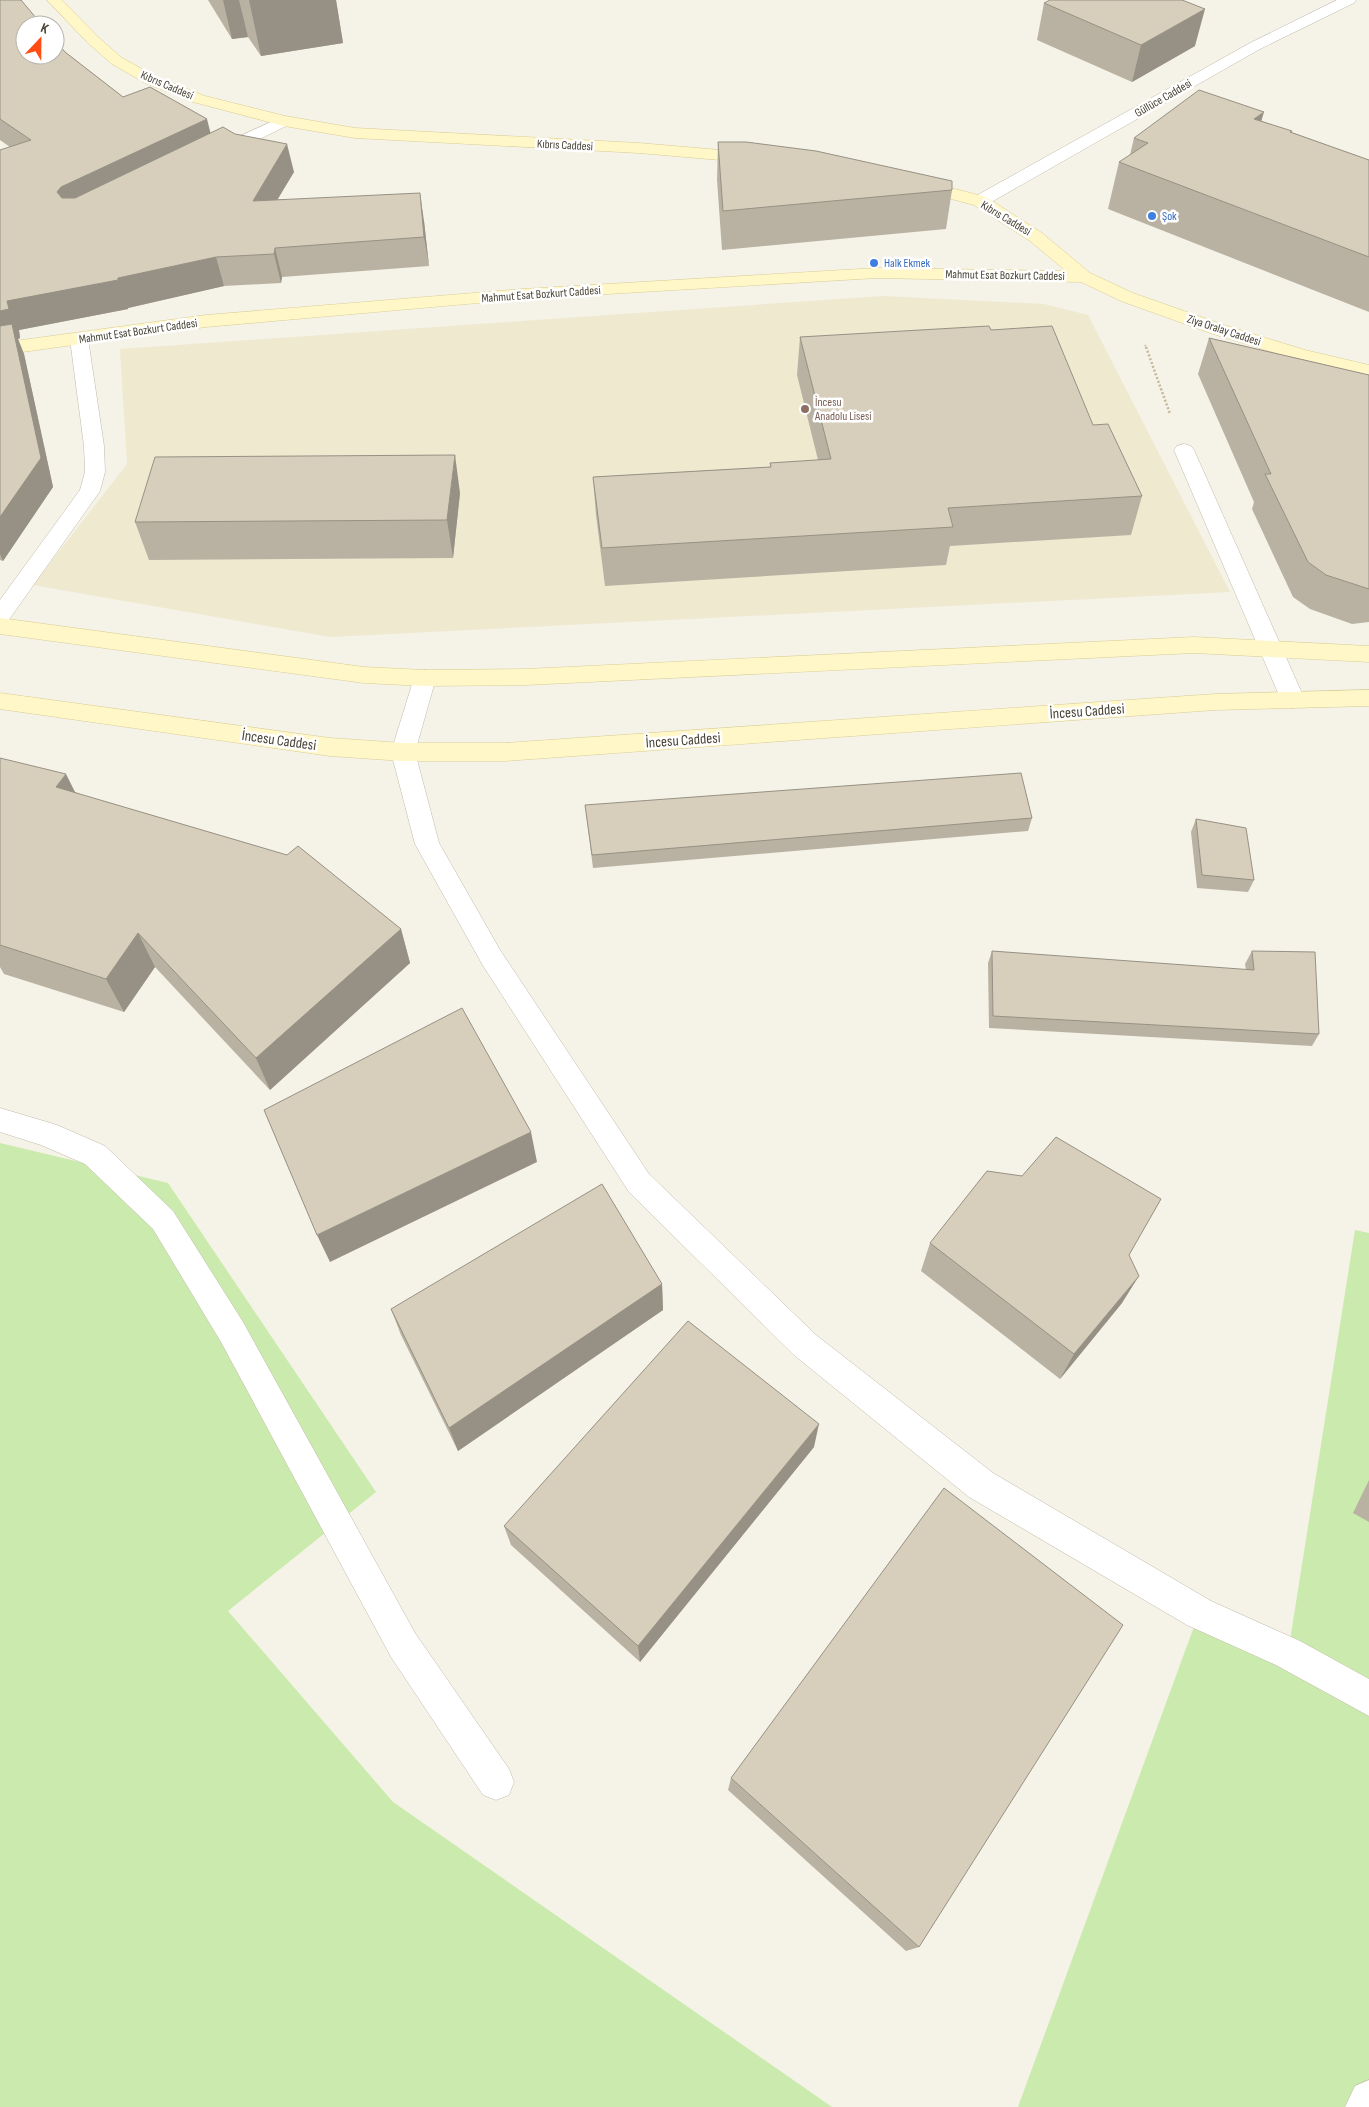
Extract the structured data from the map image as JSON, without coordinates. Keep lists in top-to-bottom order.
{
  "streets": {
    "main road": [
      "Kıbrıs Caddesi",
      "Mahmut Esat Bozkurt Caddesi",
      "Ziya Oralay Caddesi",
      "İncesu Caddesi"
    ],
    "street": ["Güllüce Caddesi"]
  },
  "crossings": [
    ["Kıbrıs Caddesi", "Güllüce Caddesi"],
    ["Kıbrıs Caddesi", "Mahmut Esat Bozkurt Caddesi"],
    ["Kıbrıs Caddesi", "Ziya Oralay Caddesi"],
    ["Mahmut Esat Bozkurt Caddesi", "Ziya Oralay Caddesi"]
  ],
  "places": ["Şok", "Halk Ekmek", "İncesu Anadolu Lisesi"],
  "north": "top"
}
